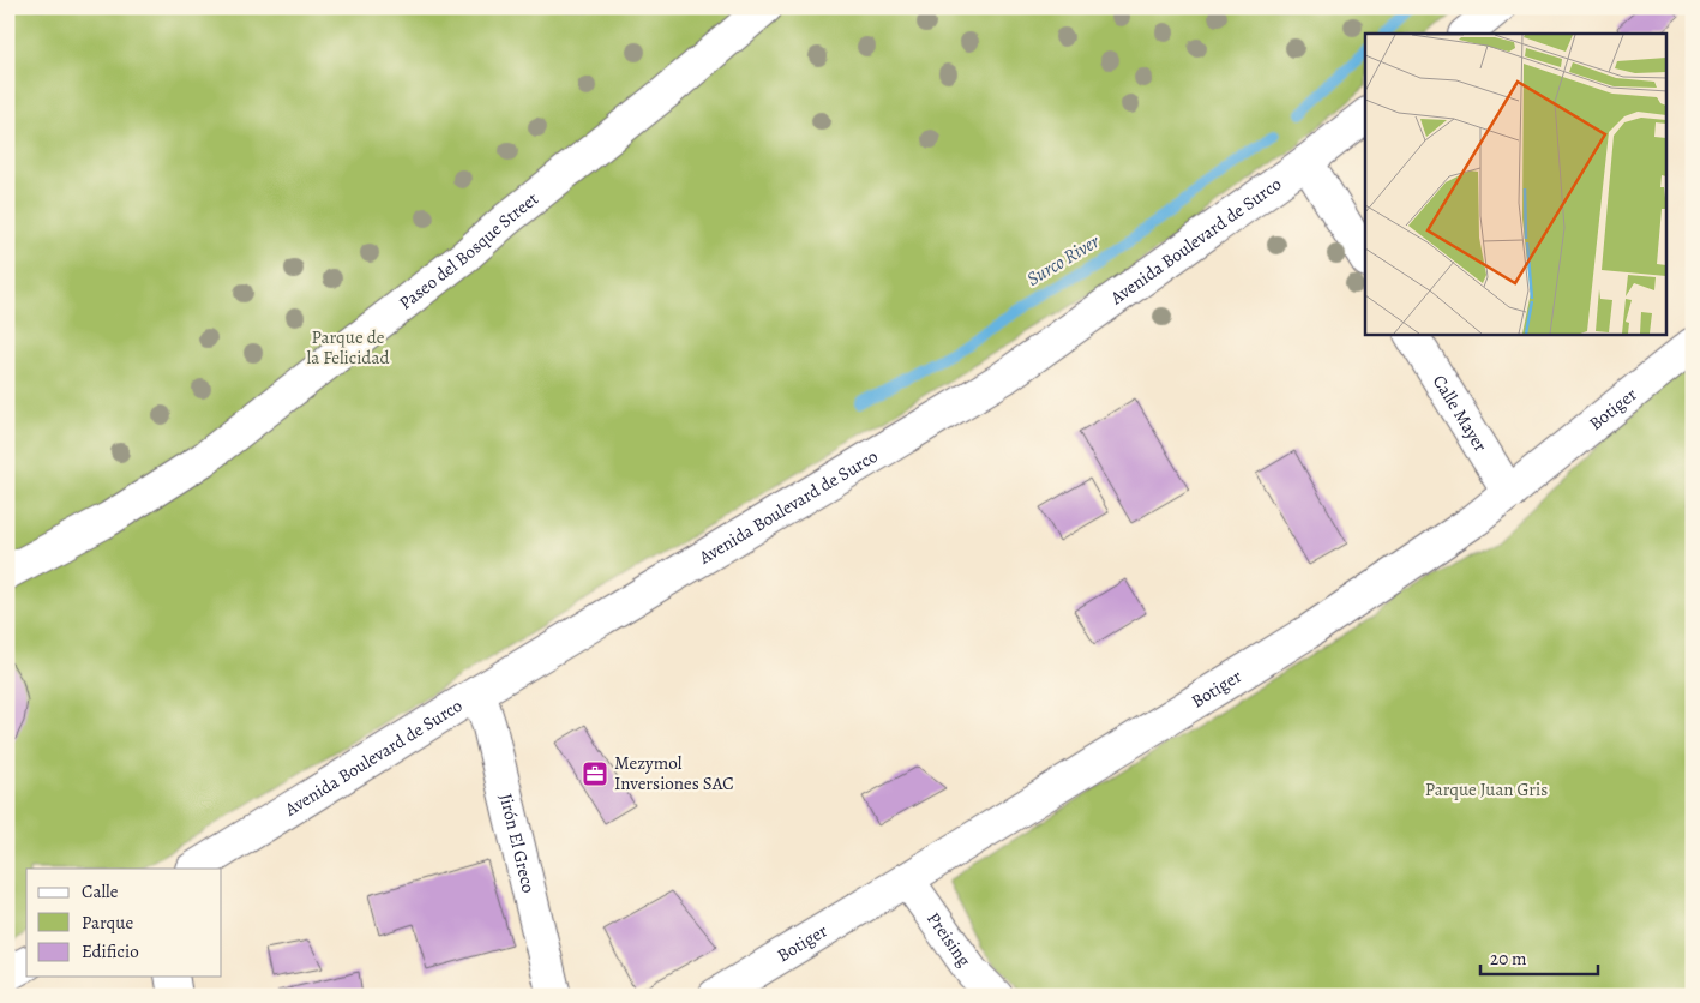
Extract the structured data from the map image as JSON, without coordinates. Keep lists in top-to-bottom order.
{
  "streets": {
    "street": [
      "Avenida Boulevard de Surco",
      "Paseo del Bosque Street",
      "Botiger",
      "Calle Mayer",
      "Jirón El Greco",
      "Preising"
    ]
  },
  "crossings": [
    ["Avenida Boulevard de Surco", "Jirón El Greco"],
    ["Botiger", "Calle Mayer"],
    ["Botiger", "Preising"]
  ],
  "water": ["Surco River"],
  "parks": ["Parque de la Felicidad", "Parque Juan Gris"],
  "places": {
    "office": ["Mezymol Inversiones SAC"]
  },
  "legend": ["Calle", "Parque", "Edificio"],
  "scale_bar": "20 m"
}
